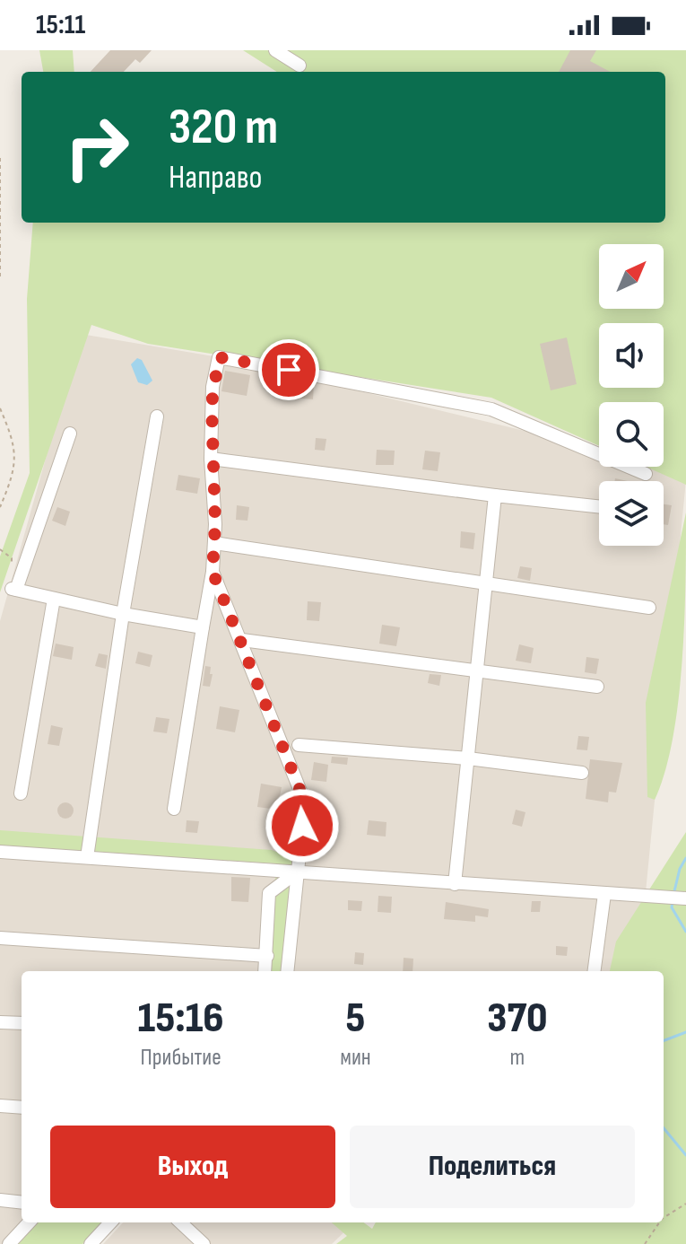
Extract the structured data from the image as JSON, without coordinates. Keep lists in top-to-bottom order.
{
  "north": "top right",
  "page": {
    "status": "15:11",
    "turn": ["320 m", "Направо"],
    "eta": [
      "15:16",
      "Прибытие",
      "5",
      "мин",
      "370",
      "m"
    ],
    "buttons": ["Выход", "Поделиться"]
  }
}
